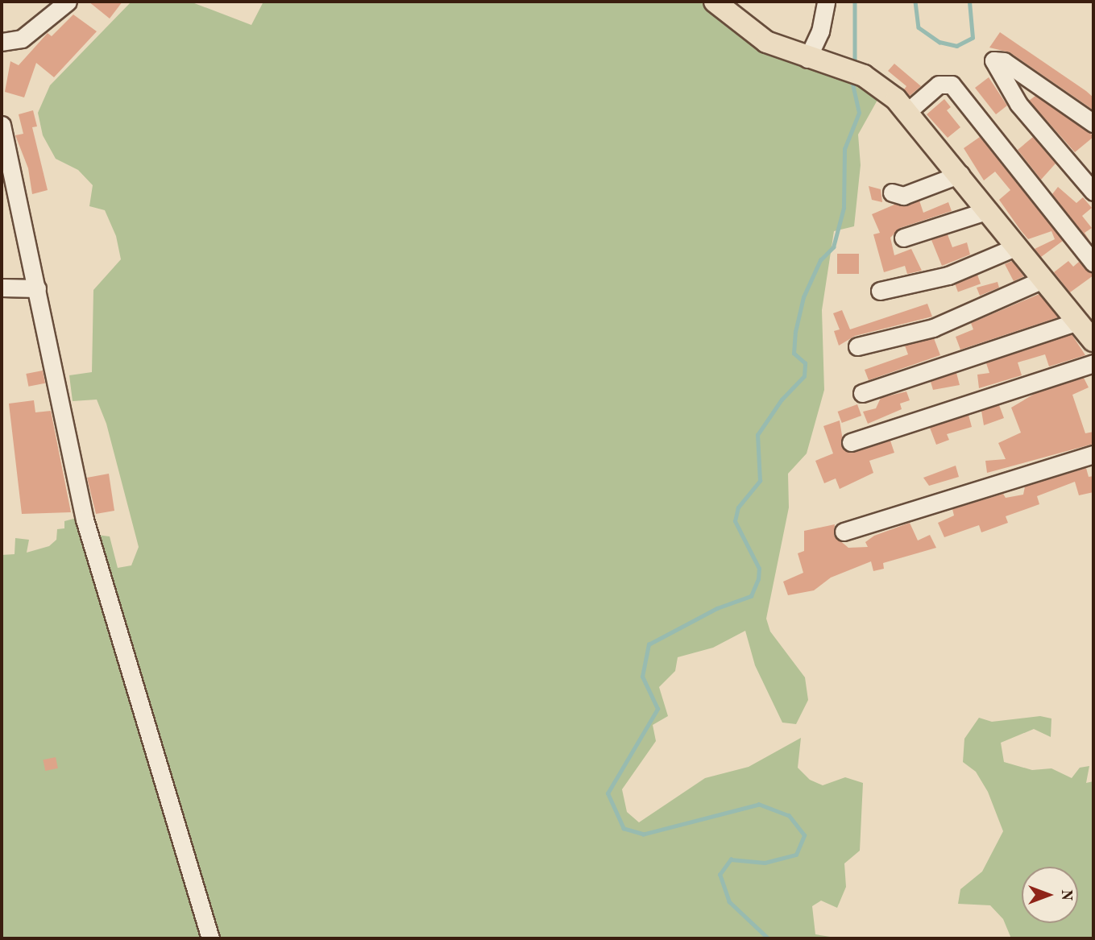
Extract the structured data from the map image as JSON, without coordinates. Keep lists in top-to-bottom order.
{
  "north": "right"
}
